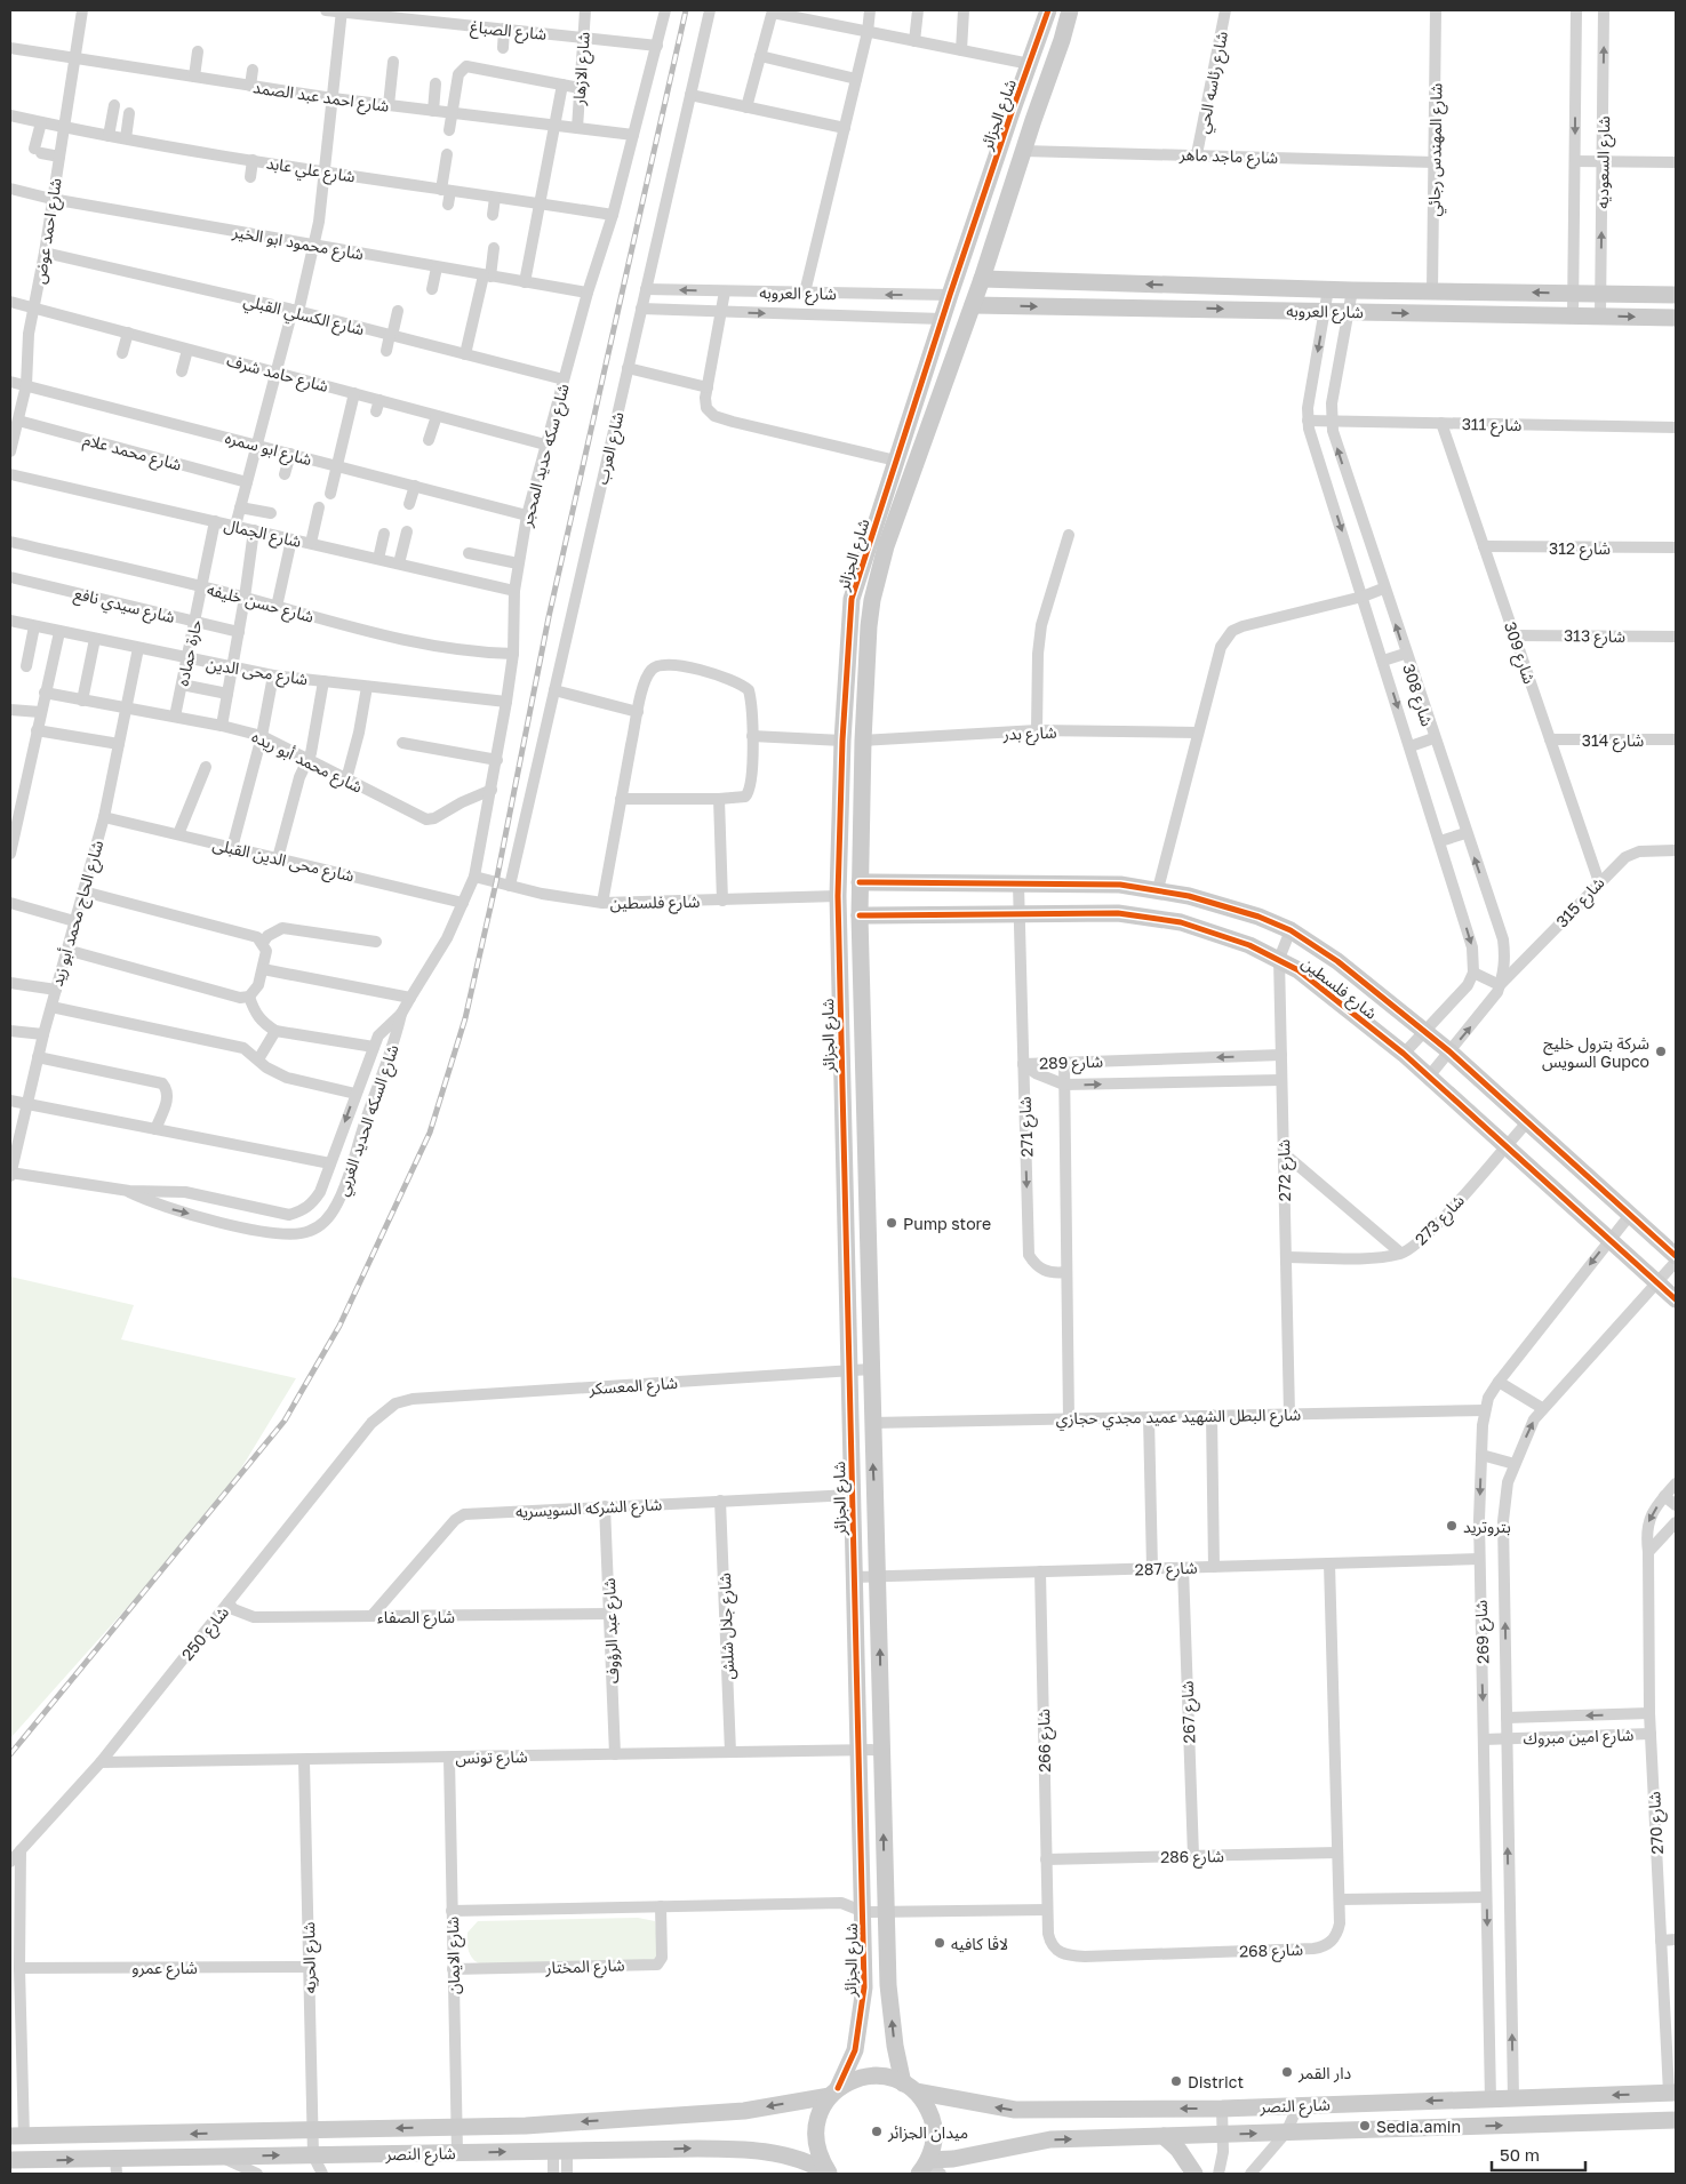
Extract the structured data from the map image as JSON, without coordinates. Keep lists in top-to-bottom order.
{
  "streets": {
    "street": [
      "شارع الصباغ",
      "شارع الازهار",
      "شارع رئاسه الحي",
      "شارع احمد عبد الصمد",
      "شارع الجزائر",
      "شارع المهندس رجائي",
      "شارع ماجد ماهر",
      "شارع السعوديه",
      "شارع علي عابد",
      "شارع احمد عوض",
      "شارع محمود ابو الخير",
      "شارع العروبه",
      "شارع الكسلي القبلي",
      "شارع حامد شرف",
      "شارع 311",
      "شارع ابو سمره",
      "شارع العرب",
      "شارع محمد علام",
      "شارع سكه حديد المحجر",
      "شارع الجمال",
      "شارع 312",
      "شارع حسن خليفه",
      "شارع سيدي نافع",
      "شارع 313",
      "حارة حماده",
      "شارع 309",
      "شارع محى الدين",
      "شارع 308",
      "شارع بدر",
      "شارع 314",
      "شارع محمد أبو ريده",
      "شارع محى الدين القبلى",
      "شارع فلسطين",
      "شارع 315",
      "شارع الحاج محمد أبو زيد",
      "شارع 289",
      "شارع السكه الحديد الغربي",
      "شارع 271",
      "شارع 272",
      "شارع 273",
      "شارع المعسكر",
      "شارع البطل الشهيد عميد مجدي حجازي",
      "شارع الشركه السويسريه",
      "شارع 287",
      "شارع الصفاء",
      "شارع جلال شلش",
      "شارع عبد الرؤوف",
      "شارع 269",
      "شارع 250",
      "شارع 267",
      "شارع امين مبروك",
      "شارع 266",
      "شارع تونس",
      "شارع 270",
      "شارع 286",
      "شارع 268",
      "شارع الايمان",
      "شارع الحريه",
      "شارع المختار",
      "شارع عمرو",
      "شارع النصر"
    ]
  },
  "crossings": [
    ["شارع الصباغ", "شارع الازهار"],
    ["شارع الصباغ", "شارع سكه حديد المحجر"],
    ["شارع الازهار", "شارع احمد عبد الصمد"],
    ["شارع رئاسه الحي", "شارع ماجد ماهر"],
    ["شارع احمد عبد الصمد", "شارع احمد عوض"],
    ["شارع احمد عبد الصمد", "شارع سكه حديد المحجر"],
    ["شارع الجزائر", "شارع ماجد ماهر"],
    ["شارع الجزائر", "شارع العروبه"],
    ["شارع الجزائر", "شارع بدر"],
    ["شارع الجزائر", "شارع فلسطين"],
    ["شارع الجزائر", "شارع المعسكر"],
    ["شارع الجزائر", "شارع البطل الشهيد عميد مجدي حجازي"],
    ["شارع الجزائر", "شارع الشركه السويسريه"],
    ["شارع الجزائر", "شارع 287"],
    ["شارع الجزائر", "شارع تونس"],
    ["شارع الجزائر", "شارع النصر"],
    ["شارع المهندس رجائي", "شارع ماجد ماهر"],
    ["شارع المهندس رجائي", "شارع العروبه"],
    ["شارع السعوديه", "شارع العروبه"],
    ["شارع علي عابد", "شارع احمد عوض"],
    ["شارع علي عابد", "شارع سكه حديد المحجر"],
    ["شارع احمد عوض", "شارع محمود ابو الخير"],
    ["شارع احمد عوض", "شارع الكسلي القبلي"],
    ["شارع احمد عوض", "شارع حامد شرف"],
    ["شارع احمد عوض", "شارع ابو سمره"],
    ["شارع احمد عوض", "شارع محمد علام"],
    ["شارع محمود ابو الخير", "شارع سكه حديد المحجر"],
    ["شارع العروبه", "شارع العرب"],
    ["شارع العروبه", "شارع 308"],
    ["شارع الكسلي القبلي", "شارع سكه حديد المحجر"],
    ["شارع حامد شرف", "شارع سكه حديد المحجر"],
    ["شارع 311", "شارع 309"],
    ["شارع 311", "شارع 308"],
    ["شارع ابو سمره", "شارع سكه حديد المحجر"],
    ["شارع العرب", "شارع فلسطين"],
    ["شارع سكه حديد المحجر", "شارع الجمال"],
    ["شارع سكه حديد المحجر", "شارع حسن خليفه"],
    ["شارع سكه حديد المحجر", "شارع محى الدين"],
    ["شارع سكه حديد المحجر", "شارع محمد أبو ريده"],
    ["شارع سكه حديد المحجر", "شارع محى الدين القبلى"],
    ["شارع سكه حديد المحجر", "شارع فلسطين"],
    ["شارع سكه حديد المحجر", "شارع السكه الحديد الغربي"],
    ["شارع الجمال", "حارة حماده"],
    ["شارع 312", "شارع 309"],
    ["شارع حسن خليفه", "حارة حماده"],
    ["شارع سيدي نافع", "حارة حماده"],
    ["شارع 313", "شارع 309"],
    ["حارة حماده", "شارع محى الدين"],
    ["حارة حماده", "شارع محمد أبو ريده"],
    ["شارع 309", "شارع 314"],
    ["شارع 309", "شارع 315"],
    ["شارع محى الدين", "شارع الحاج محمد أبو زيد"],
    ["شارع 308", "شارع فلسطين"],
    ["شارع 308", "شارع 315"],
    ["شارع محمد أبو ريده", "شارع الحاج محمد أبو زيد"],
    ["شارع محى الدين القبلى", "شارع الحاج محمد أبو زيد"],
    ["شارع محى الدين القبلى", "شارع السكه الحديد الغربي"],
    ["شارع فلسطين", "شارع 271"],
    ["شارع فلسطين", "شارع 272"],
    ["شارع فلسطين", "شارع 273"],
    ["شارع فلسطين", "شارع 269"],
    ["شارع الحاج محمد أبو زيد", "شارع السكه الحديد الغربي"],
    ["شارع 289", "شارع 271"],
    ["شارع 289", "شارع 272"],
    ["شارع 272", "شارع 273"],
    ["شارع 272", "شارع البطل الشهيد عميد مجدي حجازي"],
    ["شارع المعسكر", "شارع 250"],
    ["شارع البطل الشهيد عميد مجدي حجازي", "شارع 269"],
    ["شارع الشركه السويسريه", "شارع الصفاء"],
    ["شارع الشركه السويسريه", "شارع جلال شلش"],
    ["شارع الشركه السويسريه", "شارع عبد الرؤوف"],
    ["شارع 287", "شارع 269"],
    ["شارع 287", "شارع 267"],
    ["شارع 287", "شارع 266"],
    ["شارع 287", "شارع 268"],
    ["شارع الصفاء", "شارع عبد الرؤوف"],
    ["شارع الصفاء", "شارع 250"],
    ["شارع جلال شلش", "شارع تونس"],
    ["شارع عبد الرؤوف", "شارع تونس"],
    ["شارع 269", "شارع امين مبروك"],
    ["شارع 269", "شارع النصر"],
    ["شارع 250", "شارع تونس"],
    ["شارع 267", "شارع 286"],
    ["شارع امين مبروك", "شارع 270"],
    ["شارع 266", "شارع 286"],
    ["شارع 266", "شارع 268"],
    ["شارع تونس", "شارع الايمان"],
    ["شارع تونس", "شارع الحريه"],
    ["شارع 270", "شارع النصر"],
    ["شارع 286", "شارع 268"],
    ["شارع الايمان", "شارع المختار"],
    ["شارع الايمان", "شارع النصر"],
    ["شارع الحريه", "شارع عمرو"],
    ["شارع الحريه", "شارع النصر"]
  ],
  "places": [
    "شركة بترول خليج السويس Gupco",
    "Pump store",
    "بتروتريد",
    "لاڤا كافيه",
    "دار القمر",
    "District",
    "Sedia.amin",
    "ميدان الجزائر"
  ],
  "scale_bar": "50 m"
}
